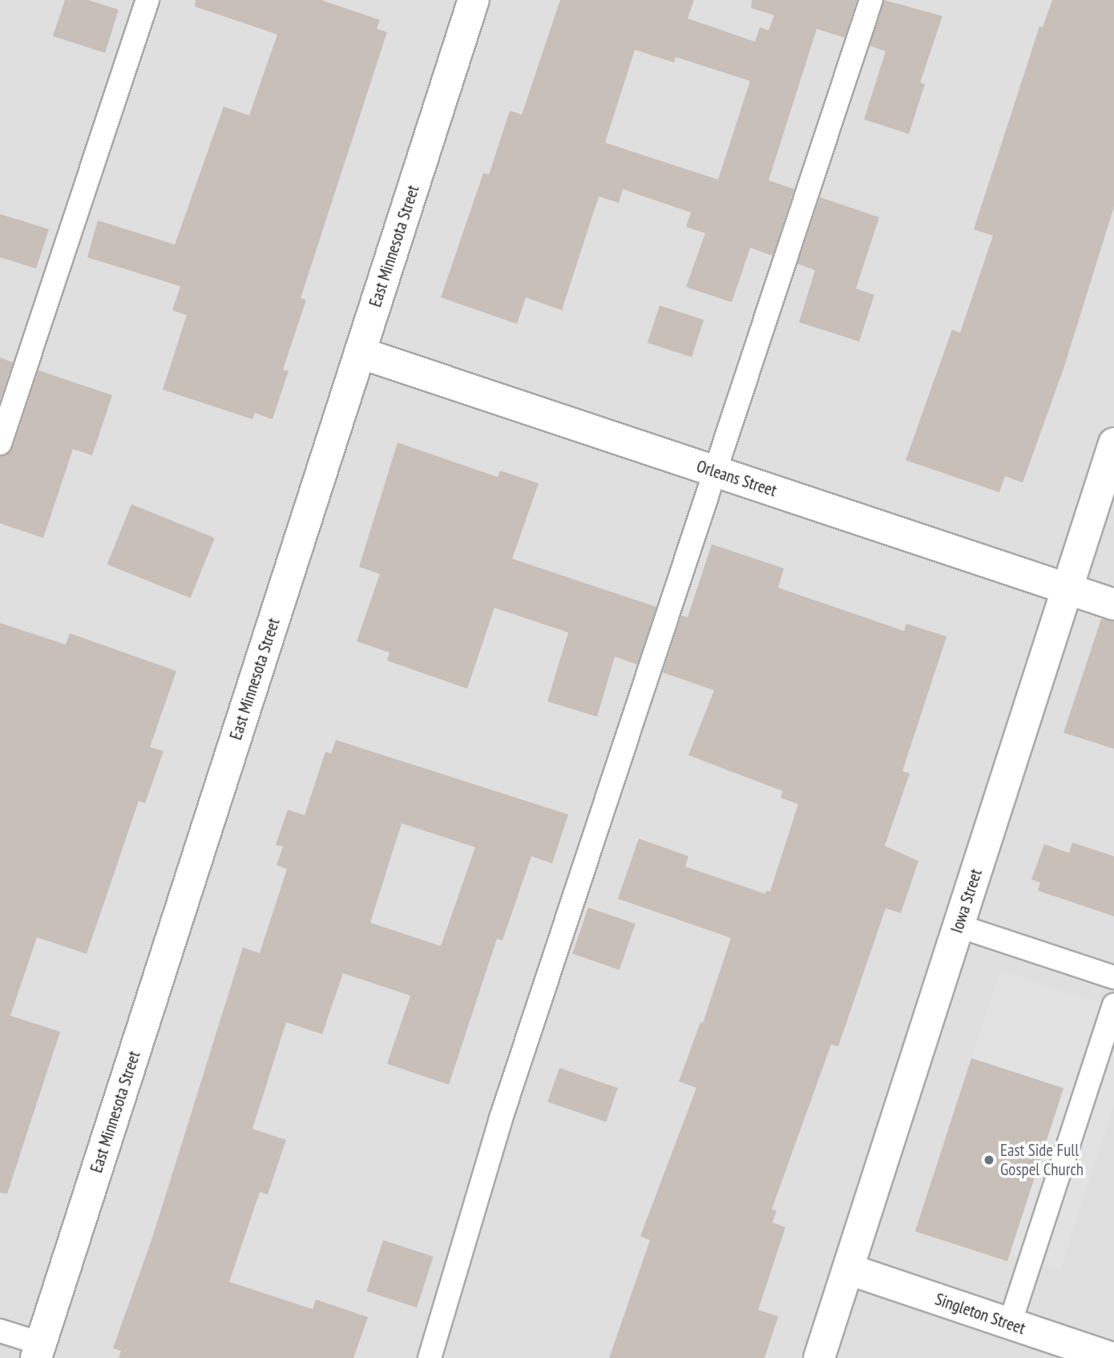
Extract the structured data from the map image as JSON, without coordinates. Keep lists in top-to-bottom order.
{
  "streets": {
    "street": [
      "East Minnesota Street",
      "Orleans Street",
      "Iowa Street",
      "Singleton Street"
    ]
  },
  "crossings": [
    ["East Minnesota Street", "Orleans Street"],
    ["Orleans Street", "Iowa Street"],
    ["Iowa Street", "Singleton Street"]
  ],
  "places": ["East Side Full Gospel Church"]
}
